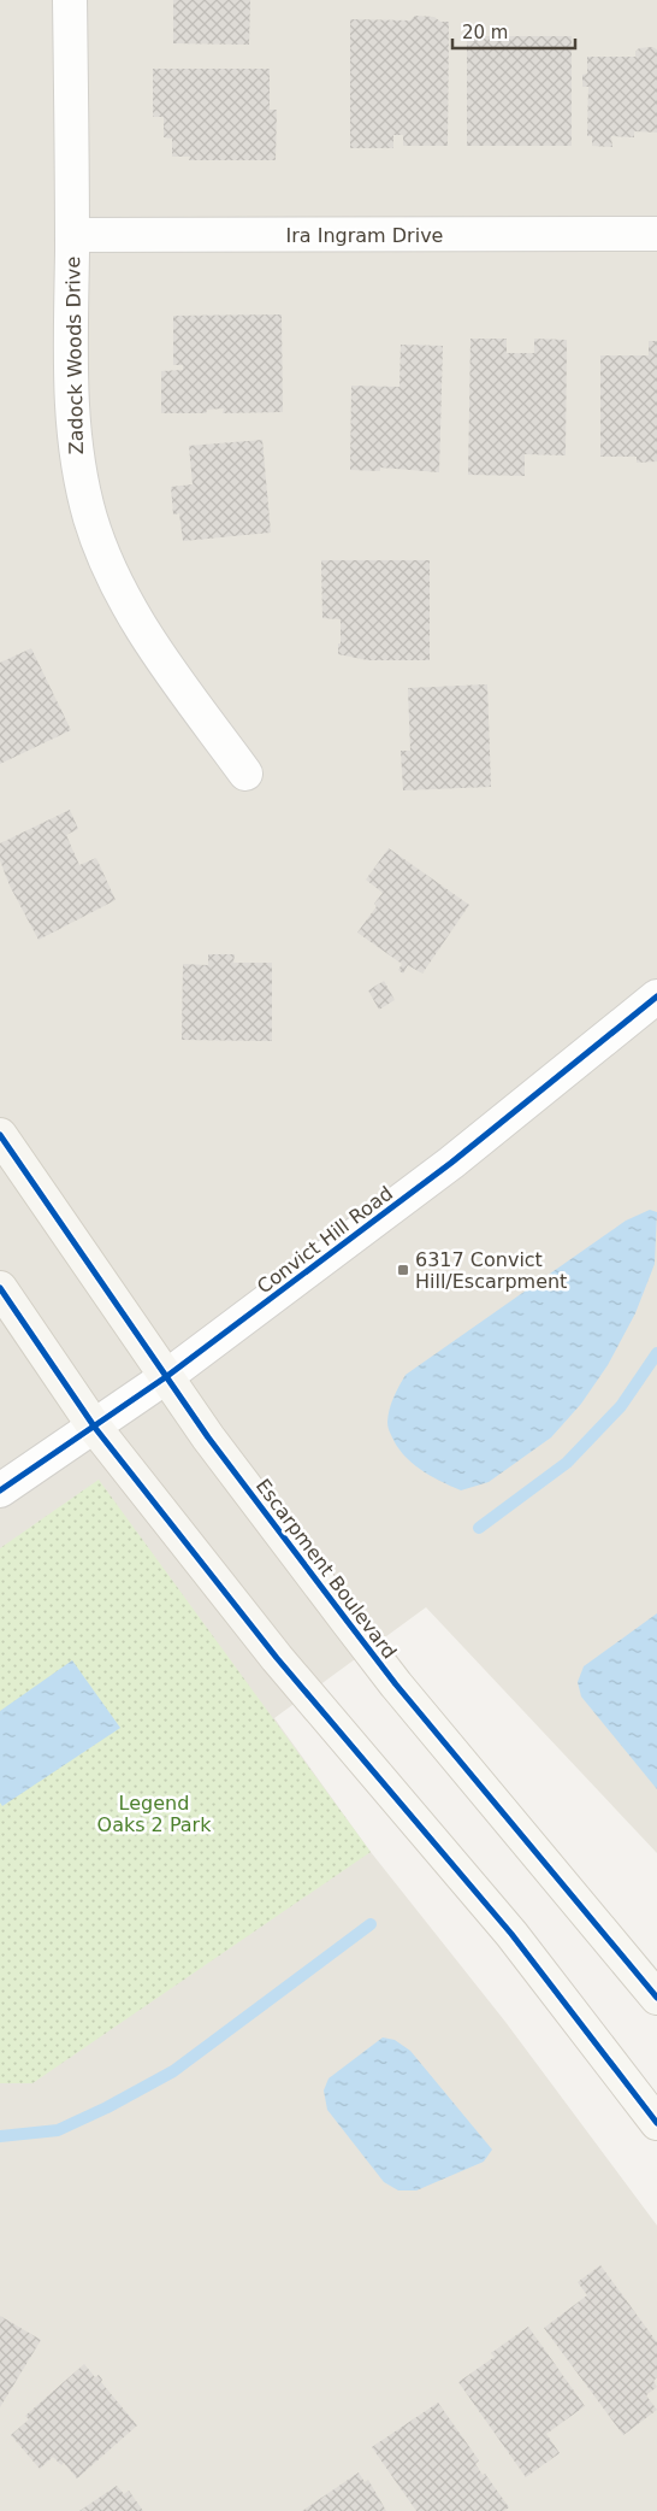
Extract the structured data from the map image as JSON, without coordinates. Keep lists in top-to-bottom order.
{
  "streets": {
    "main road": ["Escarpment Boulevard"],
    "street": ["Ira Ingram Drive", "Zadock Woods Drive", "Convict Hill Road"]
  },
  "crossings": [
    ["Ira Ingram Drive", "Zadock Woods Drive"],
    ["Convict Hill Road", "Escarpment Boulevard"]
  ],
  "parks": ["Legend Oaks 2 Park"],
  "places": {
    "transit": ["6317 Convict Hill/Escarpment"]
  },
  "scale_bar": "20 m"
}
